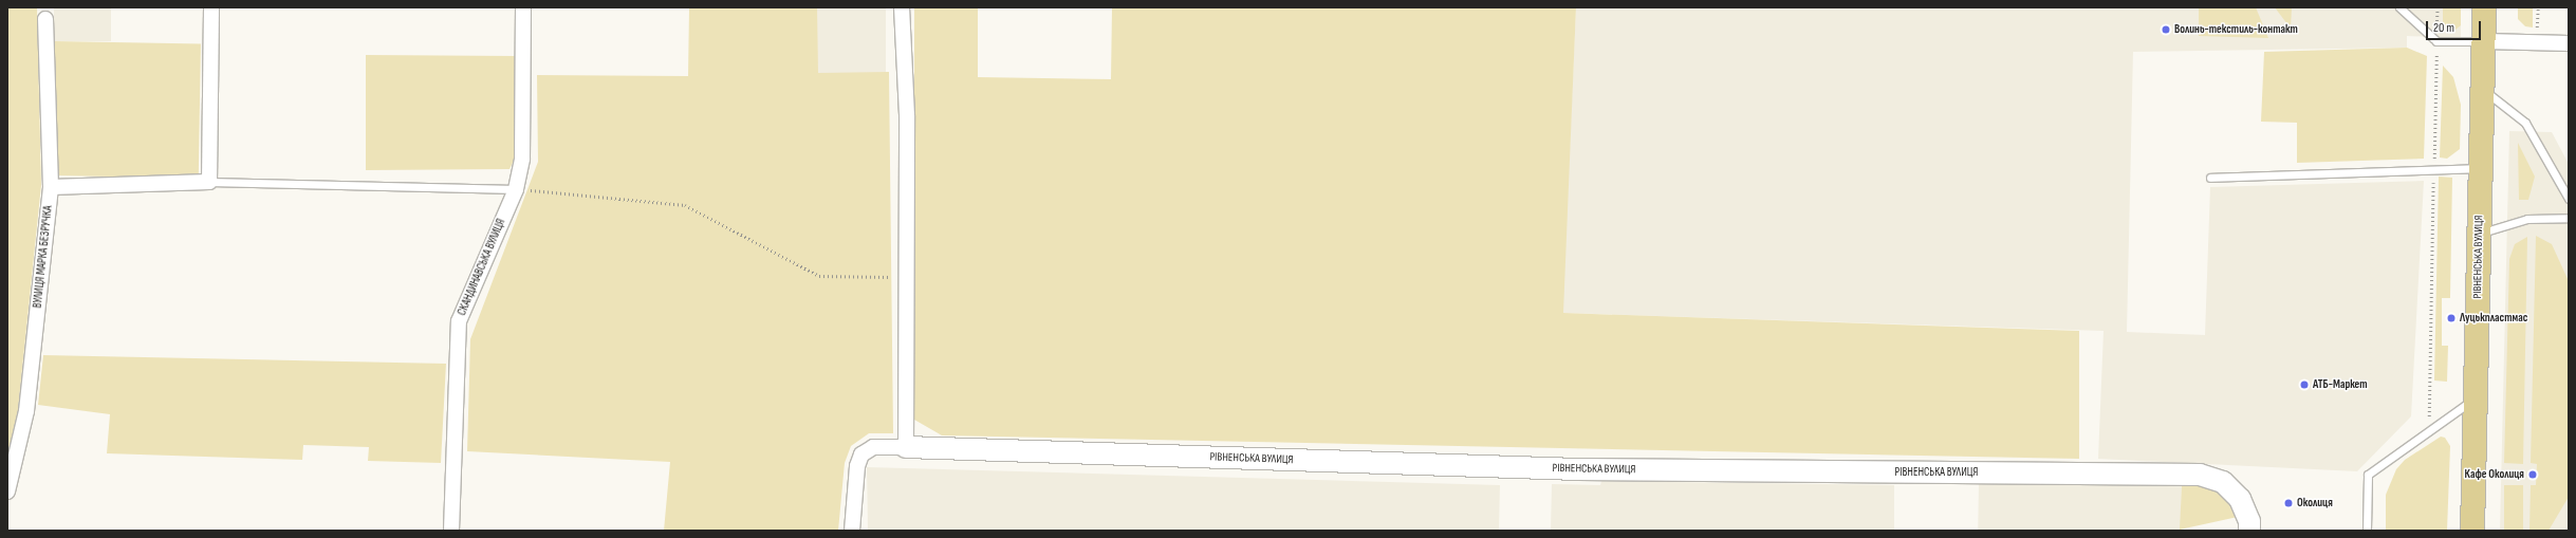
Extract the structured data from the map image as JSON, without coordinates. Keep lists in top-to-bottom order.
{
  "streets": {
    "main road": ["РІВНЕНСЬКА ВУЛИЦЯ"],
    "street": ["ВУЛИЦЯ МАРКА БЕЗРУЧКА", "СКАНДИНАВСЬКА ВУЛИЦЯ"]
  },
  "places": [
    "Волинь-текстиль-контакт",
    "Луцькпластмас",
    "АТБ-Маркет",
    "Кафе Околиця",
    "Околиця"
  ],
  "scale_bar": "20 m"
}
